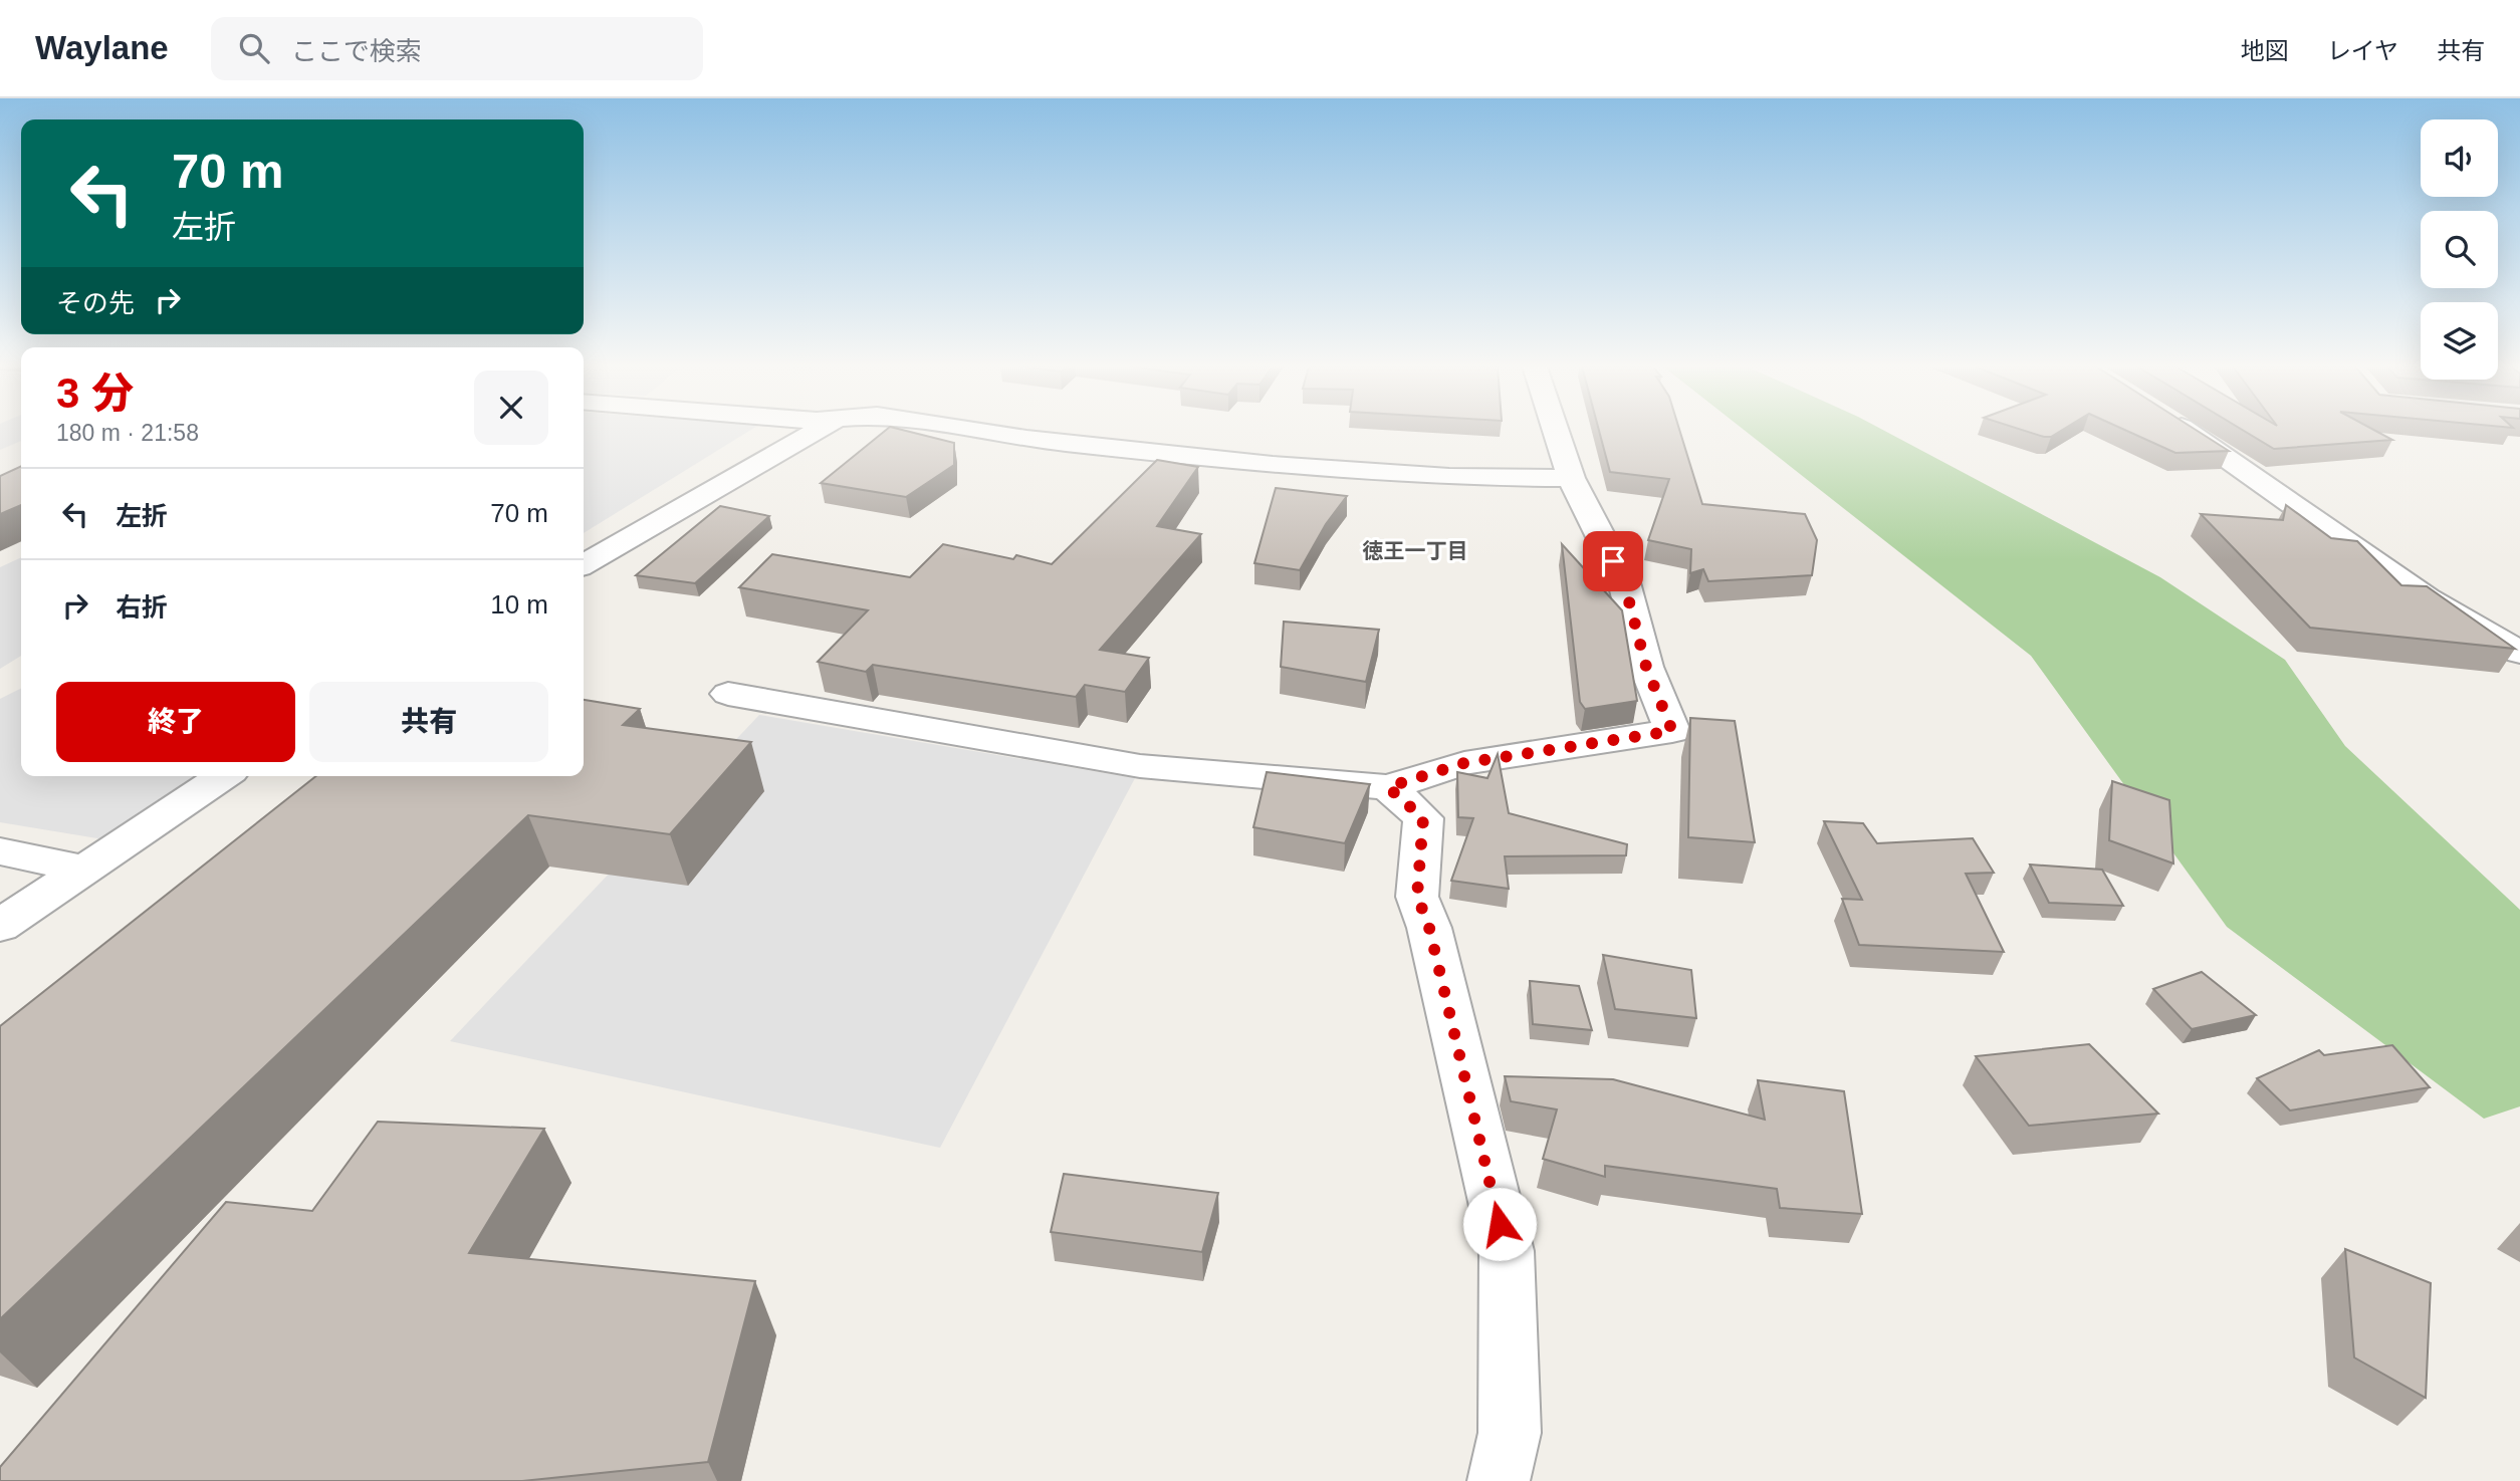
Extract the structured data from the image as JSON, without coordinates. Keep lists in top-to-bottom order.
{
  "districts": ["徳王一丁目"],
  "page": {
    "header": "Waylane",
    "search": "ここで検索",
    "nav": ["地図", "レイヤ", "共有"],
    "turn": ["70 m", "左折"],
    "then": "その先",
    "heading": ["3 分", "180 m · 21:58"],
    "list": [
      {
        "name": "左折",
        "value": "70 m"
      },
      {
        "name": "右折",
        "value": "10 m"
      }
    ],
    "buttons": ["終了", "共有"]
  }
}
